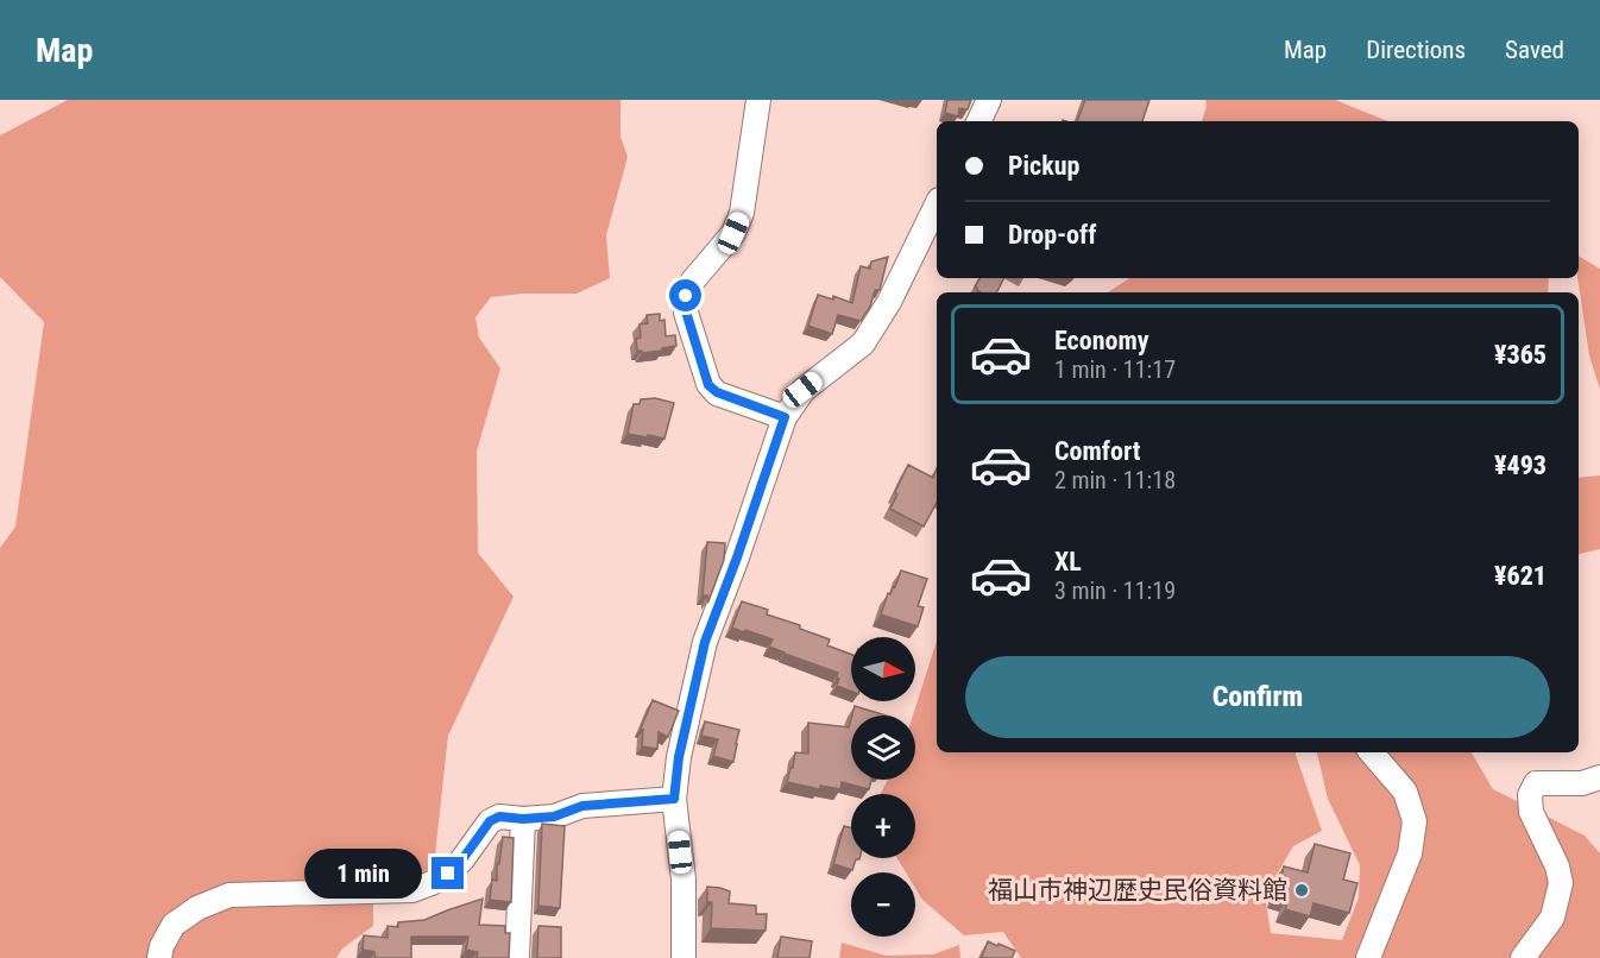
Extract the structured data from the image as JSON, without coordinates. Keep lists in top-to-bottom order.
{
  "places": ["福山市神辺歴史民俗資料館"],
  "north": "right",
  "page": {
    "header": "Map",
    "nav": ["Map", "Directions", "Saved"],
    "banner": ["Pickup", "Drop-off"],
    "list": [
      {
        "name": "Economy",
        "note": "1 min · 11:17",
        "value": "¥365"
      },
      {
        "name": "Comfort",
        "note": "2 min · 11:18",
        "value": "¥493"
      },
      {
        "name": "XL",
        "note": "3 min · 11:19",
        "value": "¥621"
      }
    ],
    "map_buttons": ["+", "−"],
    "buttons": "Confirm",
    "bubble": "1 min"
  }
}
